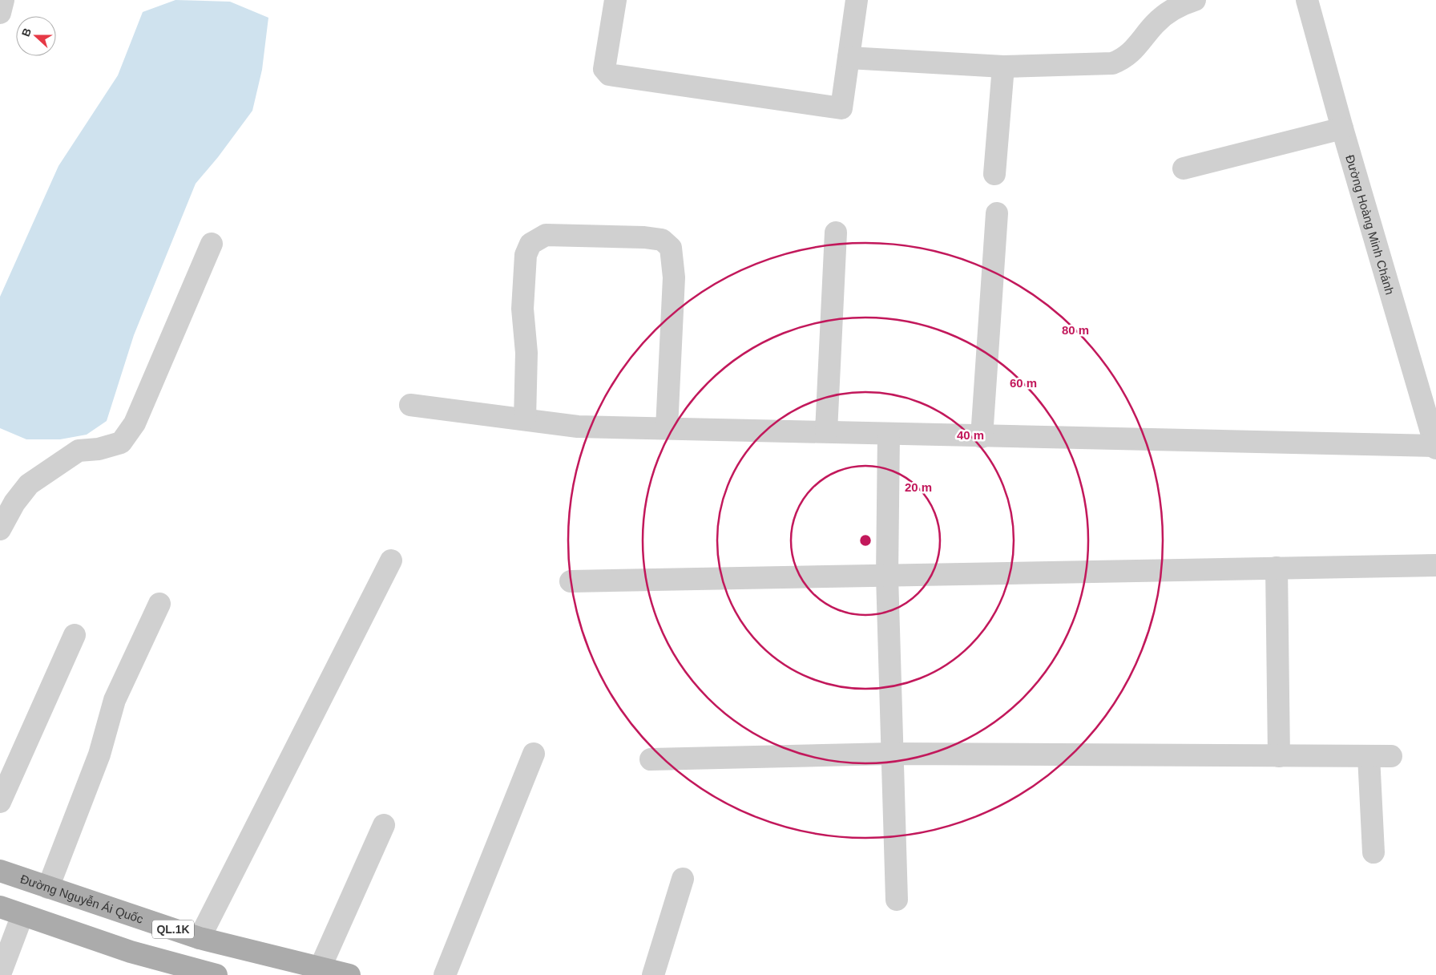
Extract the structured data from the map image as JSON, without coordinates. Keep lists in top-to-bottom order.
{
  "streets": {
    "main road": ["Đường Nguyễn Ái Quốc", "QL.1K"],
    "street": ["Đường Hoàng Minh Chánh"]
  },
  "north": "left",
  "rings": [
    "80 m",
    "60 m",
    "40 m",
    "20 m"
  ]
}
